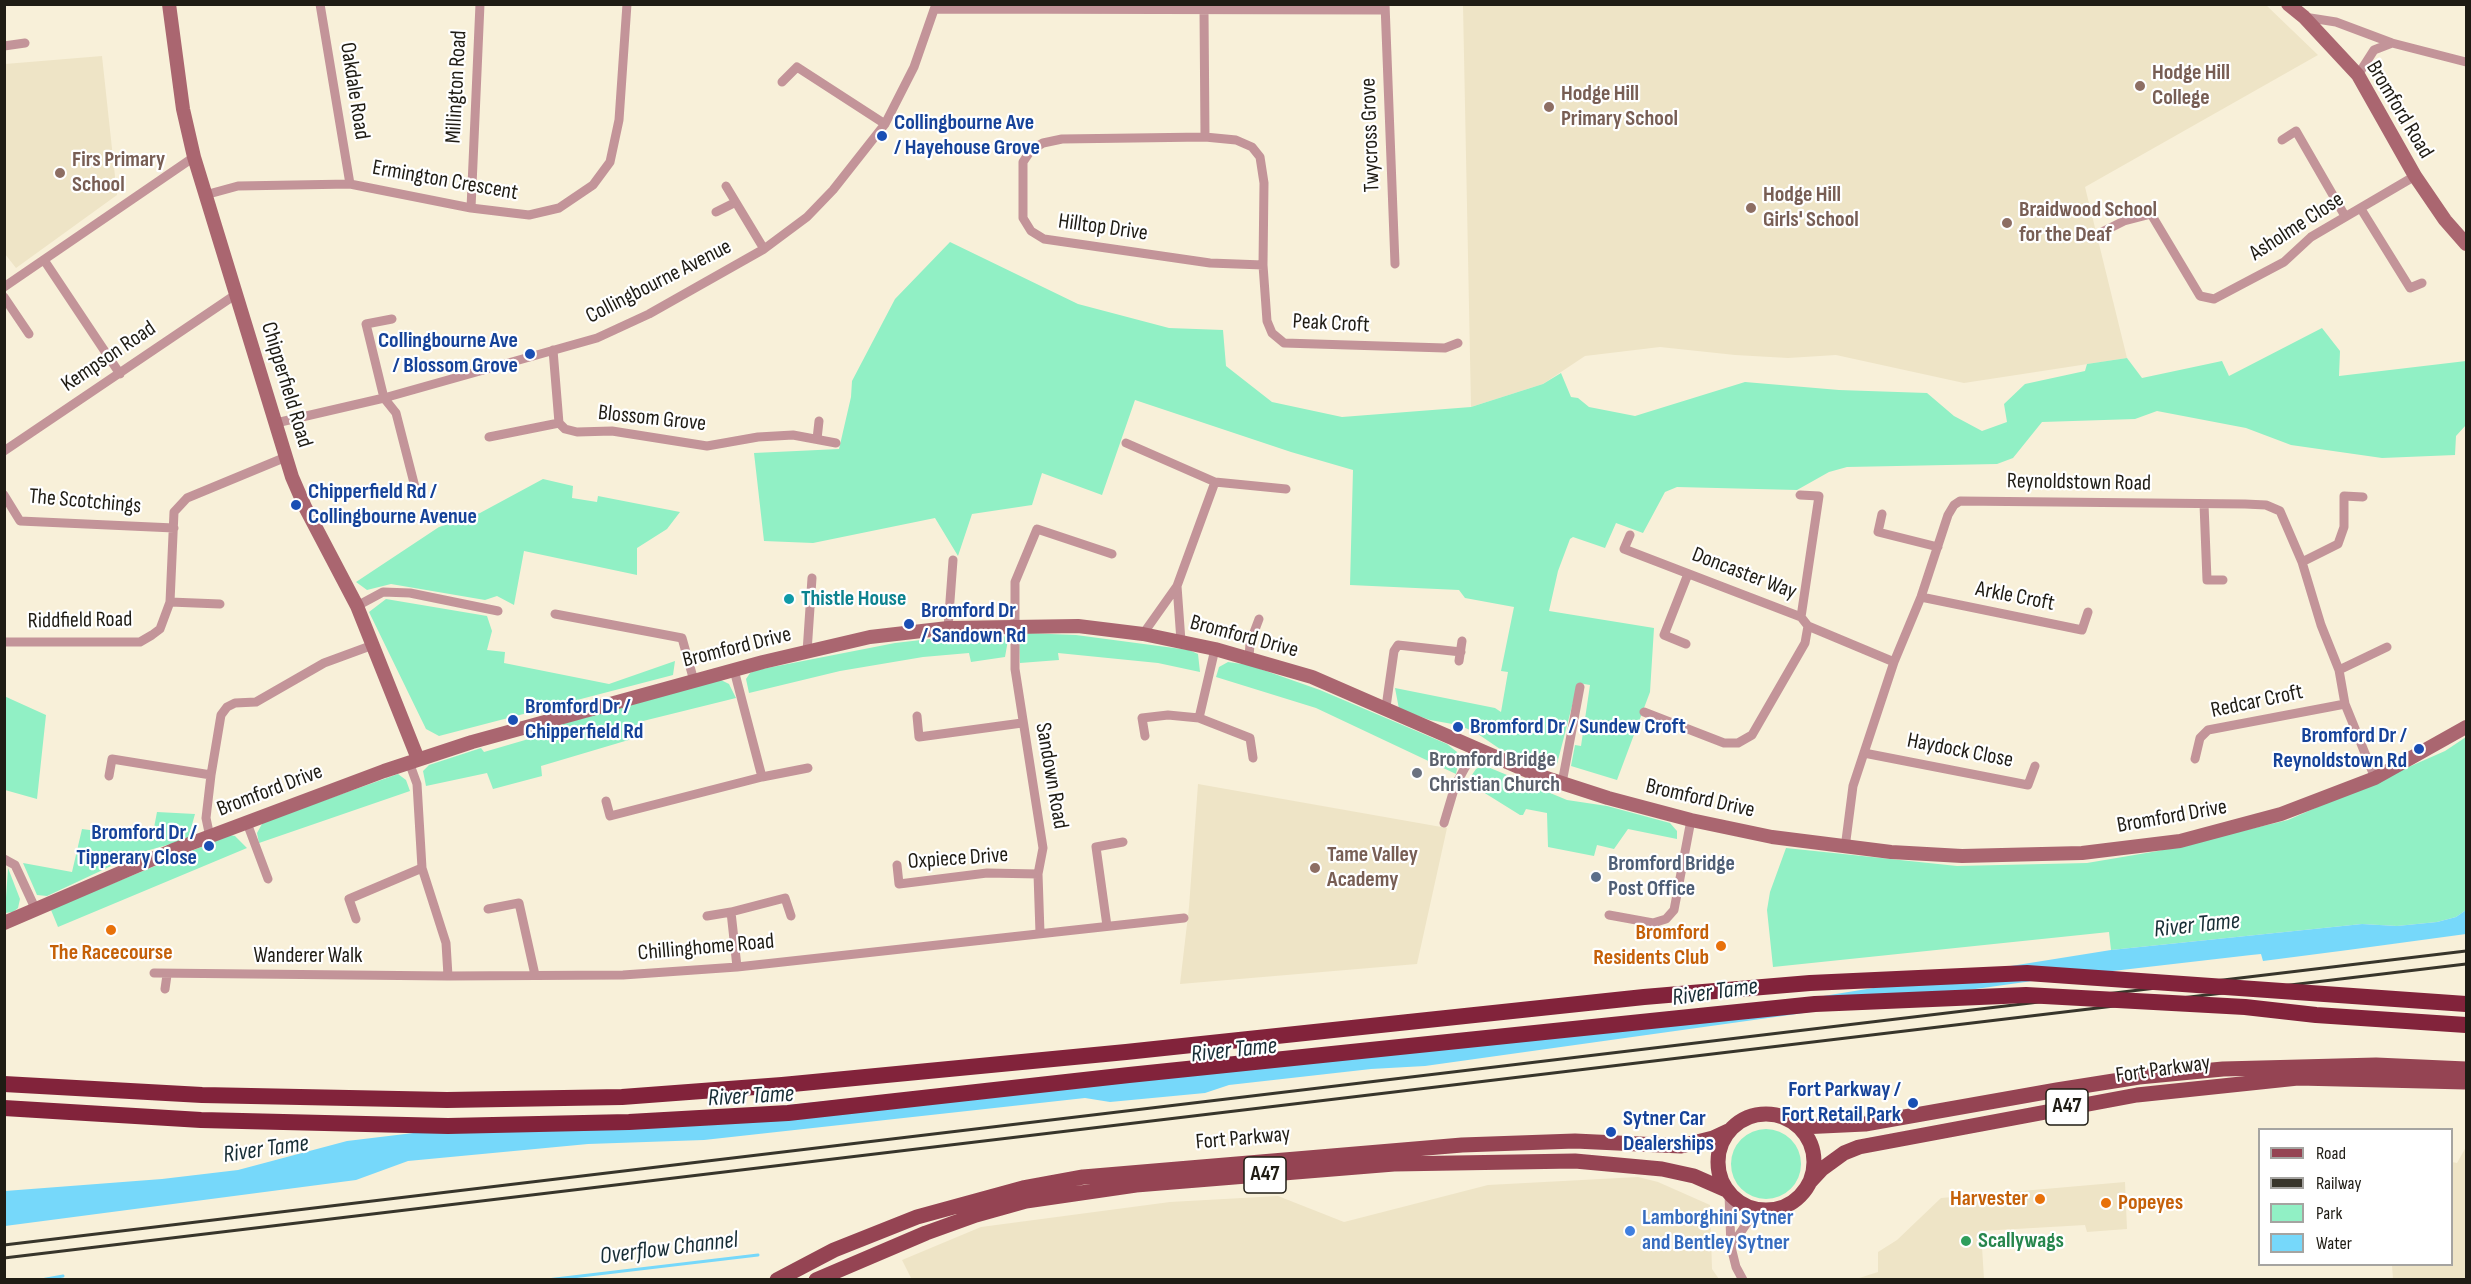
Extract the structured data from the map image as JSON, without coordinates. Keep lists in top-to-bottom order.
{
  "streets": {
    "main road": ["Fort Parkway", "A47"],
    "street": [
      "Millington Road",
      "Oakdale Road",
      "Bromford Road",
      "Twycross Grove",
      "Ermington Crescent",
      "Asholme Close",
      "Hilltop Drive",
      "Collingbourne Avenue",
      "Peak Croft",
      "Kempson Road",
      "Chipperfield Road",
      "Blossom Grove",
      "Reynoldstown Road",
      "The Scotchings",
      "Doncaster Way",
      "Arkle Croft",
      "Riddfield Road",
      "Bromford Drive",
      "Redcar Croft",
      "Haydock Close",
      "Sandown Road",
      "Oxpiece Drive",
      "Chillinghome Road",
      "Wanderer Walk"
    ]
  },
  "crossings": [
    ["Millington Road", "Ermington Crescent"],
    ["Oakdale Road", "Ermington Crescent"],
    ["Bromford Road", "Asholme Close"],
    ["Ermington Crescent", "Chipperfield Road"],
    ["Hilltop Drive", "Peak Croft"],
    ["Collingbourne Avenue", "Chipperfield Road"],
    ["Kempson Road", "Chipperfield Road"],
    ["Chipperfield Road", "Riddfield Road"],
    ["Chipperfield Road", "Bromford Drive"],
    ["Reynoldstown Road", "Doncaster Way"],
    ["Reynoldstown Road", "Arkle Croft"],
    ["Reynoldstown Road", "Bromford Drive"],
    ["Reynoldstown Road", "Redcar Croft"],
    ["Reynoldstown Road", "Haydock Close"],
    ["The Scotchings", "Riddfield Road"],
    ["Bromford Drive", "Sandown Road"],
    ["Sandown Road", "Oxpiece Drive"],
    ["Sandown Road", "Chillinghome Road"],
    ["Chillinghome Road", "Wanderer Walk"]
  ],
  "water": ["River Tame", "Overflow Channel"],
  "places": [
    "Hodge Hill College",
    "Hodge Hill Primary School",
    "Collingbourne Ave / Hayehouse Grove",
    "Firs Primary School",
    "Hodge Hill Girls' School",
    "Braidwood School for the Deaf",
    "Collingbourne Ave / Blossom Grove",
    "Chipperfield Rd / Collingbourne Avenue",
    "Thistle House",
    "Bromford Dr / Sandown Rd",
    "Bromford Dr / Chipperfield Rd",
    "Bromford Dr / Sundew Croft",
    "Bromford Dr / Reynoldstown Rd",
    "Bromford Bridge Christian Church",
    "Bromford Dr / Tipperary Close",
    "Tame Valley Academy",
    "Bromford Bridge Post Office",
    "The Racecourse",
    "Bromford Residents Club",
    "Fort Parkway / Fort Retail Park",
    "Sytner Car Dealerships",
    "Harvester",
    "Popeyes",
    "Lamborghini Sytner and Bentley Sytner",
    "Scallywags"
  ],
  "legend": [
    "Road",
    "Railway",
    "Park",
    "Water"
  ]
}
